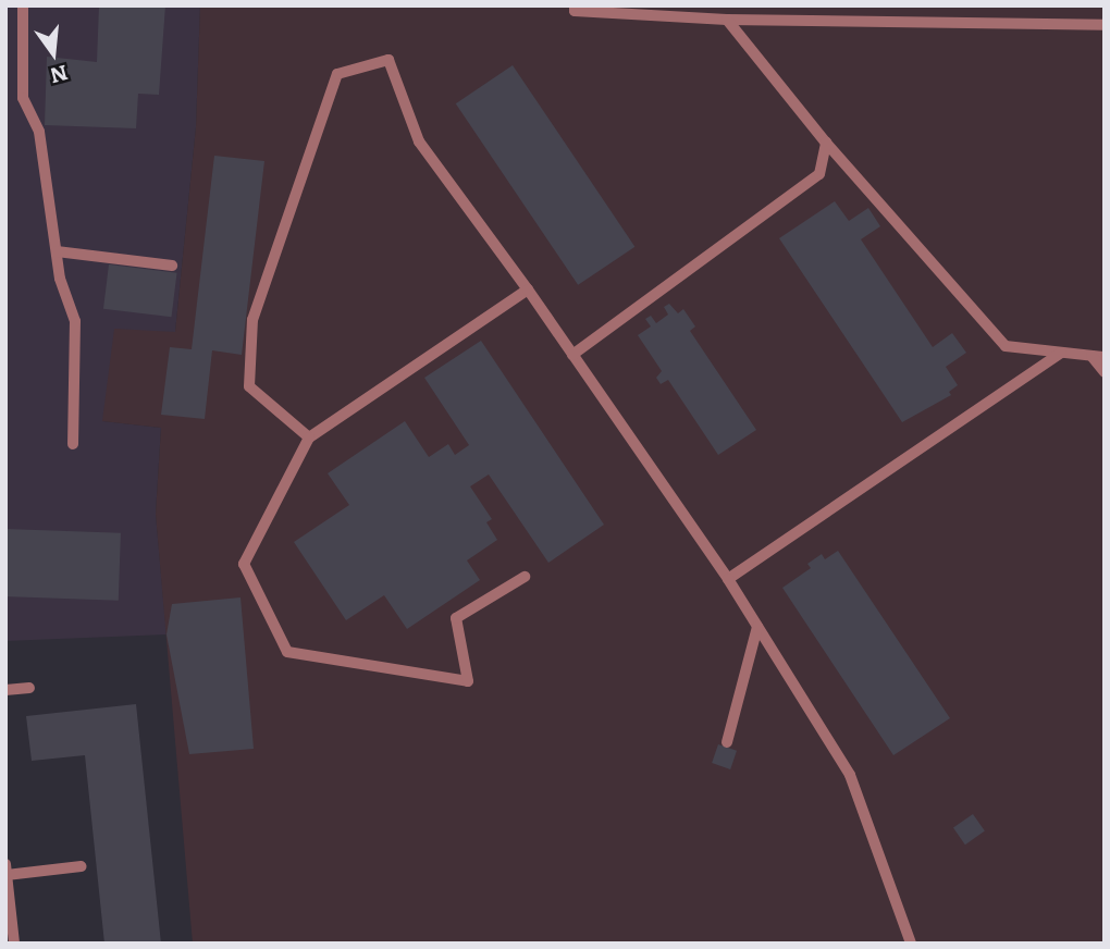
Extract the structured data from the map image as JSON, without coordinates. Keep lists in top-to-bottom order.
{
  "north": "bottom"
}
